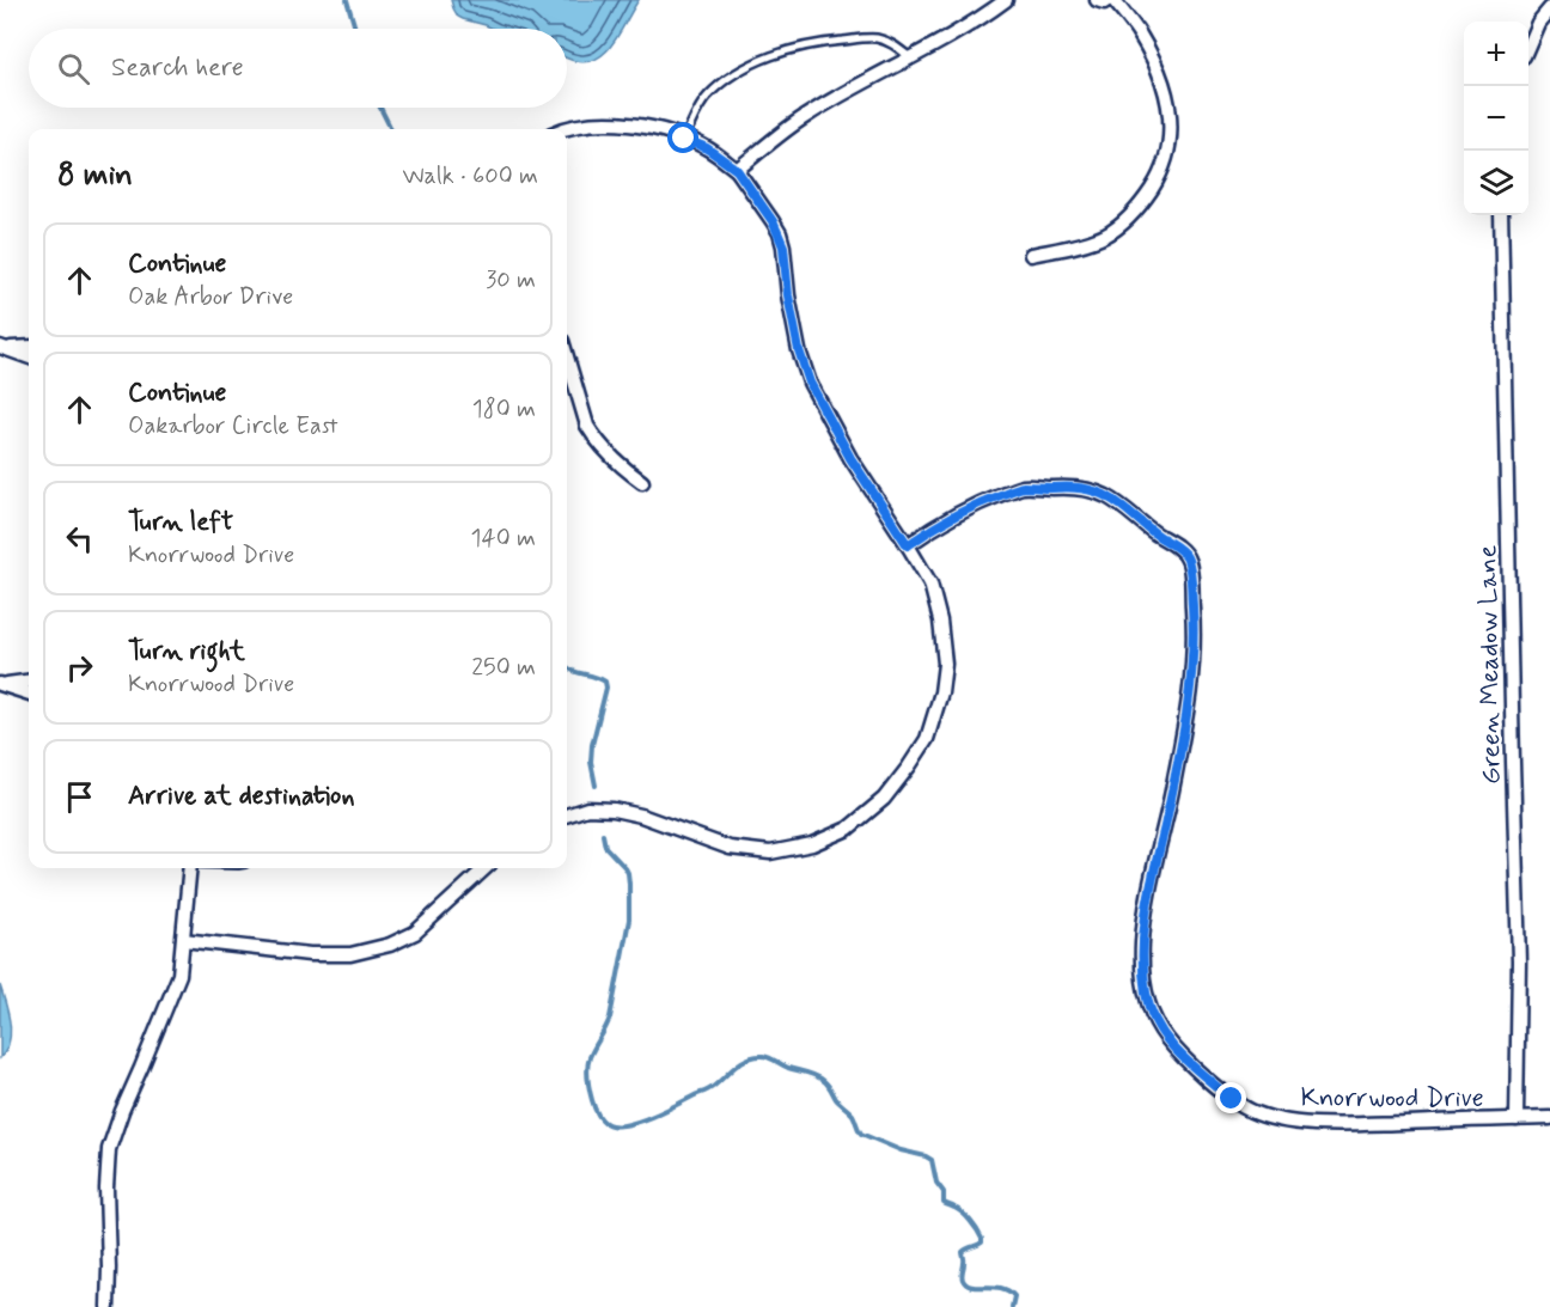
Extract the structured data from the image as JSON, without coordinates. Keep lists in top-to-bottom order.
{
  "streets": {
    "street": ["Green Meadow Lane", "Knorrwood Drive"]
  },
  "crossings": [
    ["Green Meadow Lane", "Knorrwood Drive"]
  ],
  "page": {
    "map_buttons": ["+", "−"],
    "search": "Search here",
    "heading": ["8 min", "Walk · 600 m"],
    "list": [
      ["Continue", "Oak Arbor Drive", "30 m"],
      ["Continue", "Oakarbor Circle East", "180 m"],
      ["Turn left", "Knorrwood Drive", "140 m"],
      ["Turn right", "Knorrwood Drive", "250 m"],
      "Arrive at destination"
    ]
  }
}
